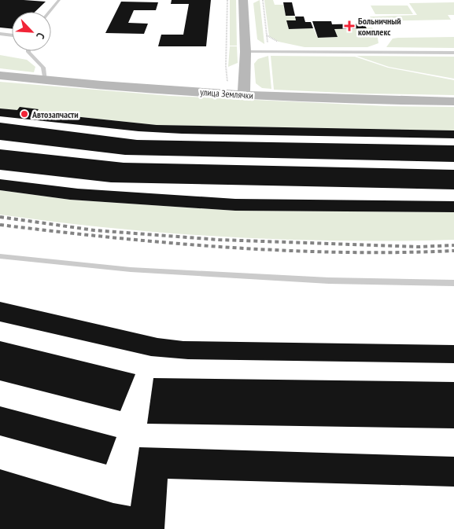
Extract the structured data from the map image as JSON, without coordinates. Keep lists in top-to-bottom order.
{
  "streets": {
    "main road": ["улица Землячки"]
  },
  "places": {
    "health": ["Больничный комплекс"],
    "other": ["Автозапчасти"]
  },
  "north": "bottom right"
}
